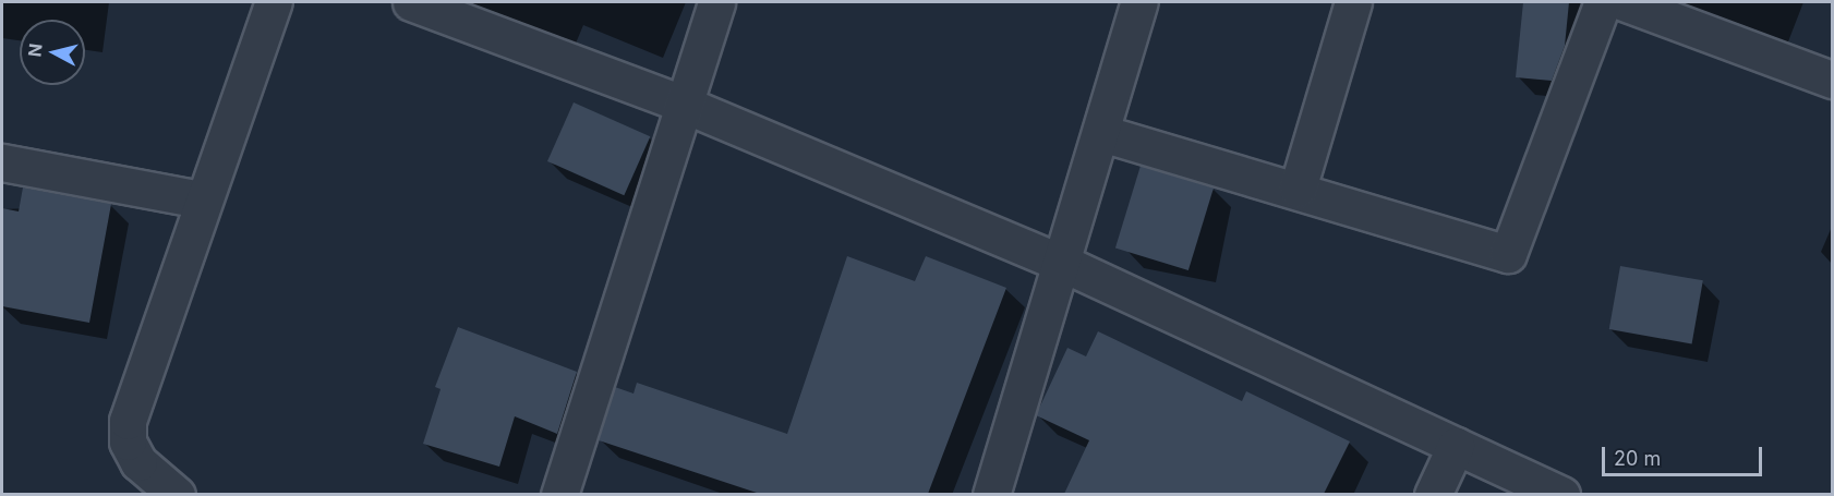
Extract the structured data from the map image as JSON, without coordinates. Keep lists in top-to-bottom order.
{
  "scale_bar": "20 m",
  "north": "left"
}
